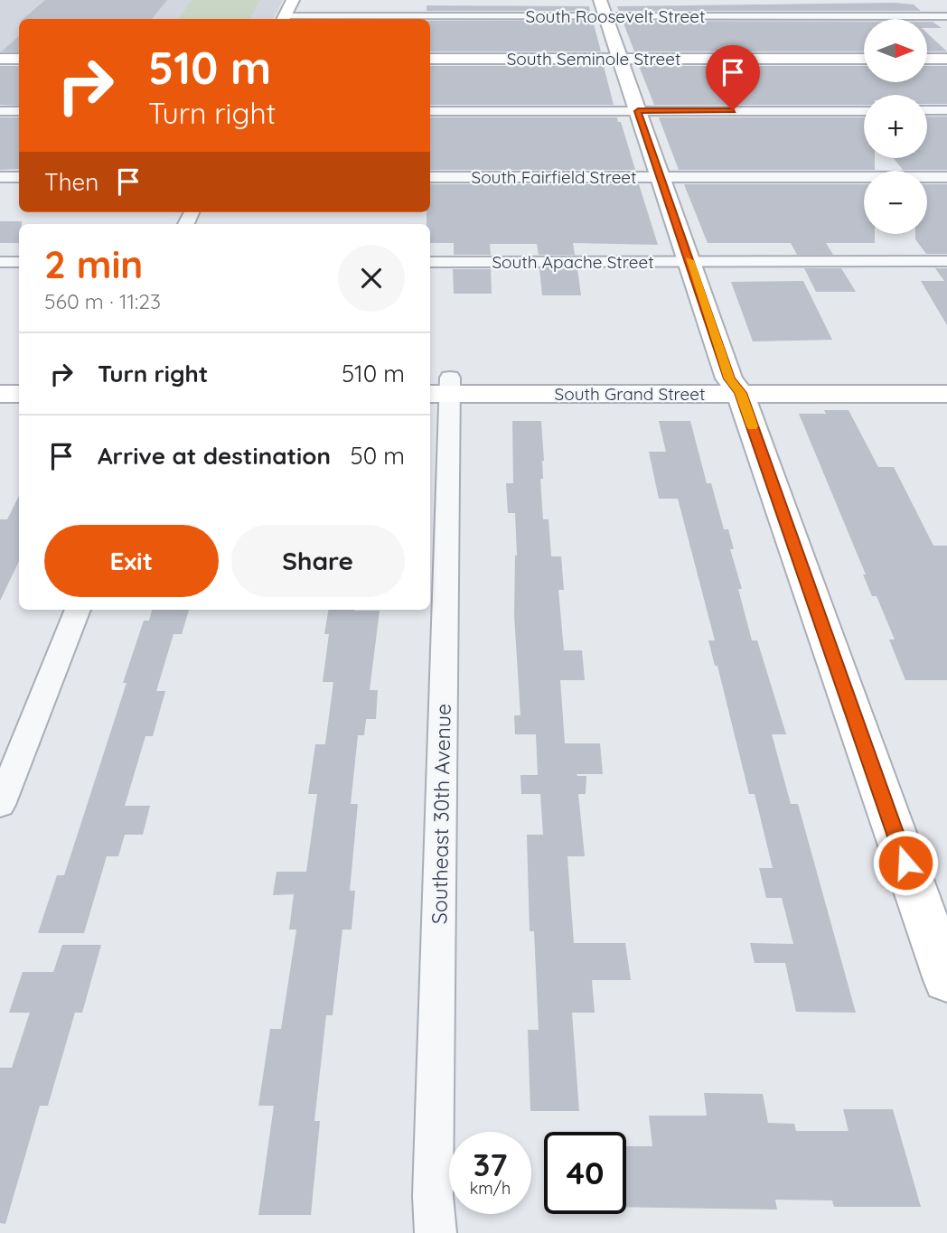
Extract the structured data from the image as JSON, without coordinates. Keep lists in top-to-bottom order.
{
  "streets": {
    "street": [
      "South Roosevelt Street",
      "South Seminole Street",
      "South Fairfield Street",
      "South Apache Street",
      "South Grand Street",
      "Southeast 30th Avenue"
    ]
  },
  "crossings": [
    ["South Grand Street", "Southeast 30th Avenue"]
  ],
  "north": "right",
  "page": {
    "map_buttons": ["+", "−"],
    "turn": ["510 m", "Turn right"],
    "then": "Then",
    "heading": ["2 min", "560 m · 11:23"],
    "list": [
      {
        "name": "Turn right",
        "value": "510 m"
      },
      {
        "name": "Arrive at destination",
        "value": "50 m"
      }
    ],
    "buttons": ["Exit", "Share"],
    "speed": "37 km/h",
    "limit": "40"
  }
}
